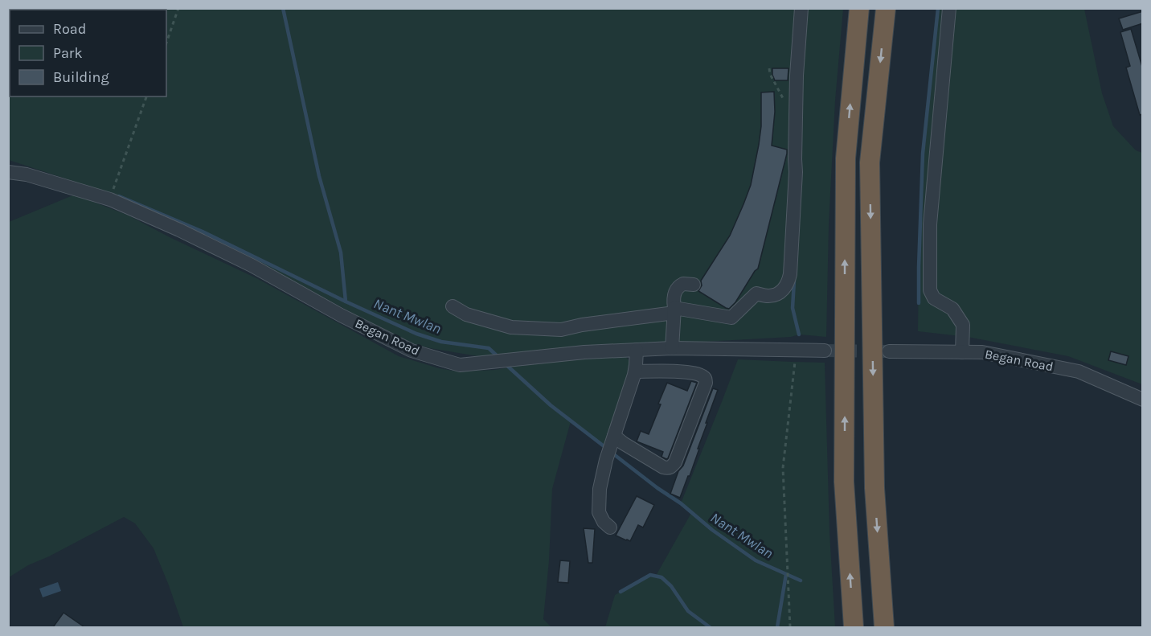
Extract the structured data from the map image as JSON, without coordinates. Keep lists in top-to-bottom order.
{
  "streets": {
    "street": ["Began Road"]
  },
  "water": ["Nant Mwlan"],
  "legend": ["Road", "Park", "Building"]
}
